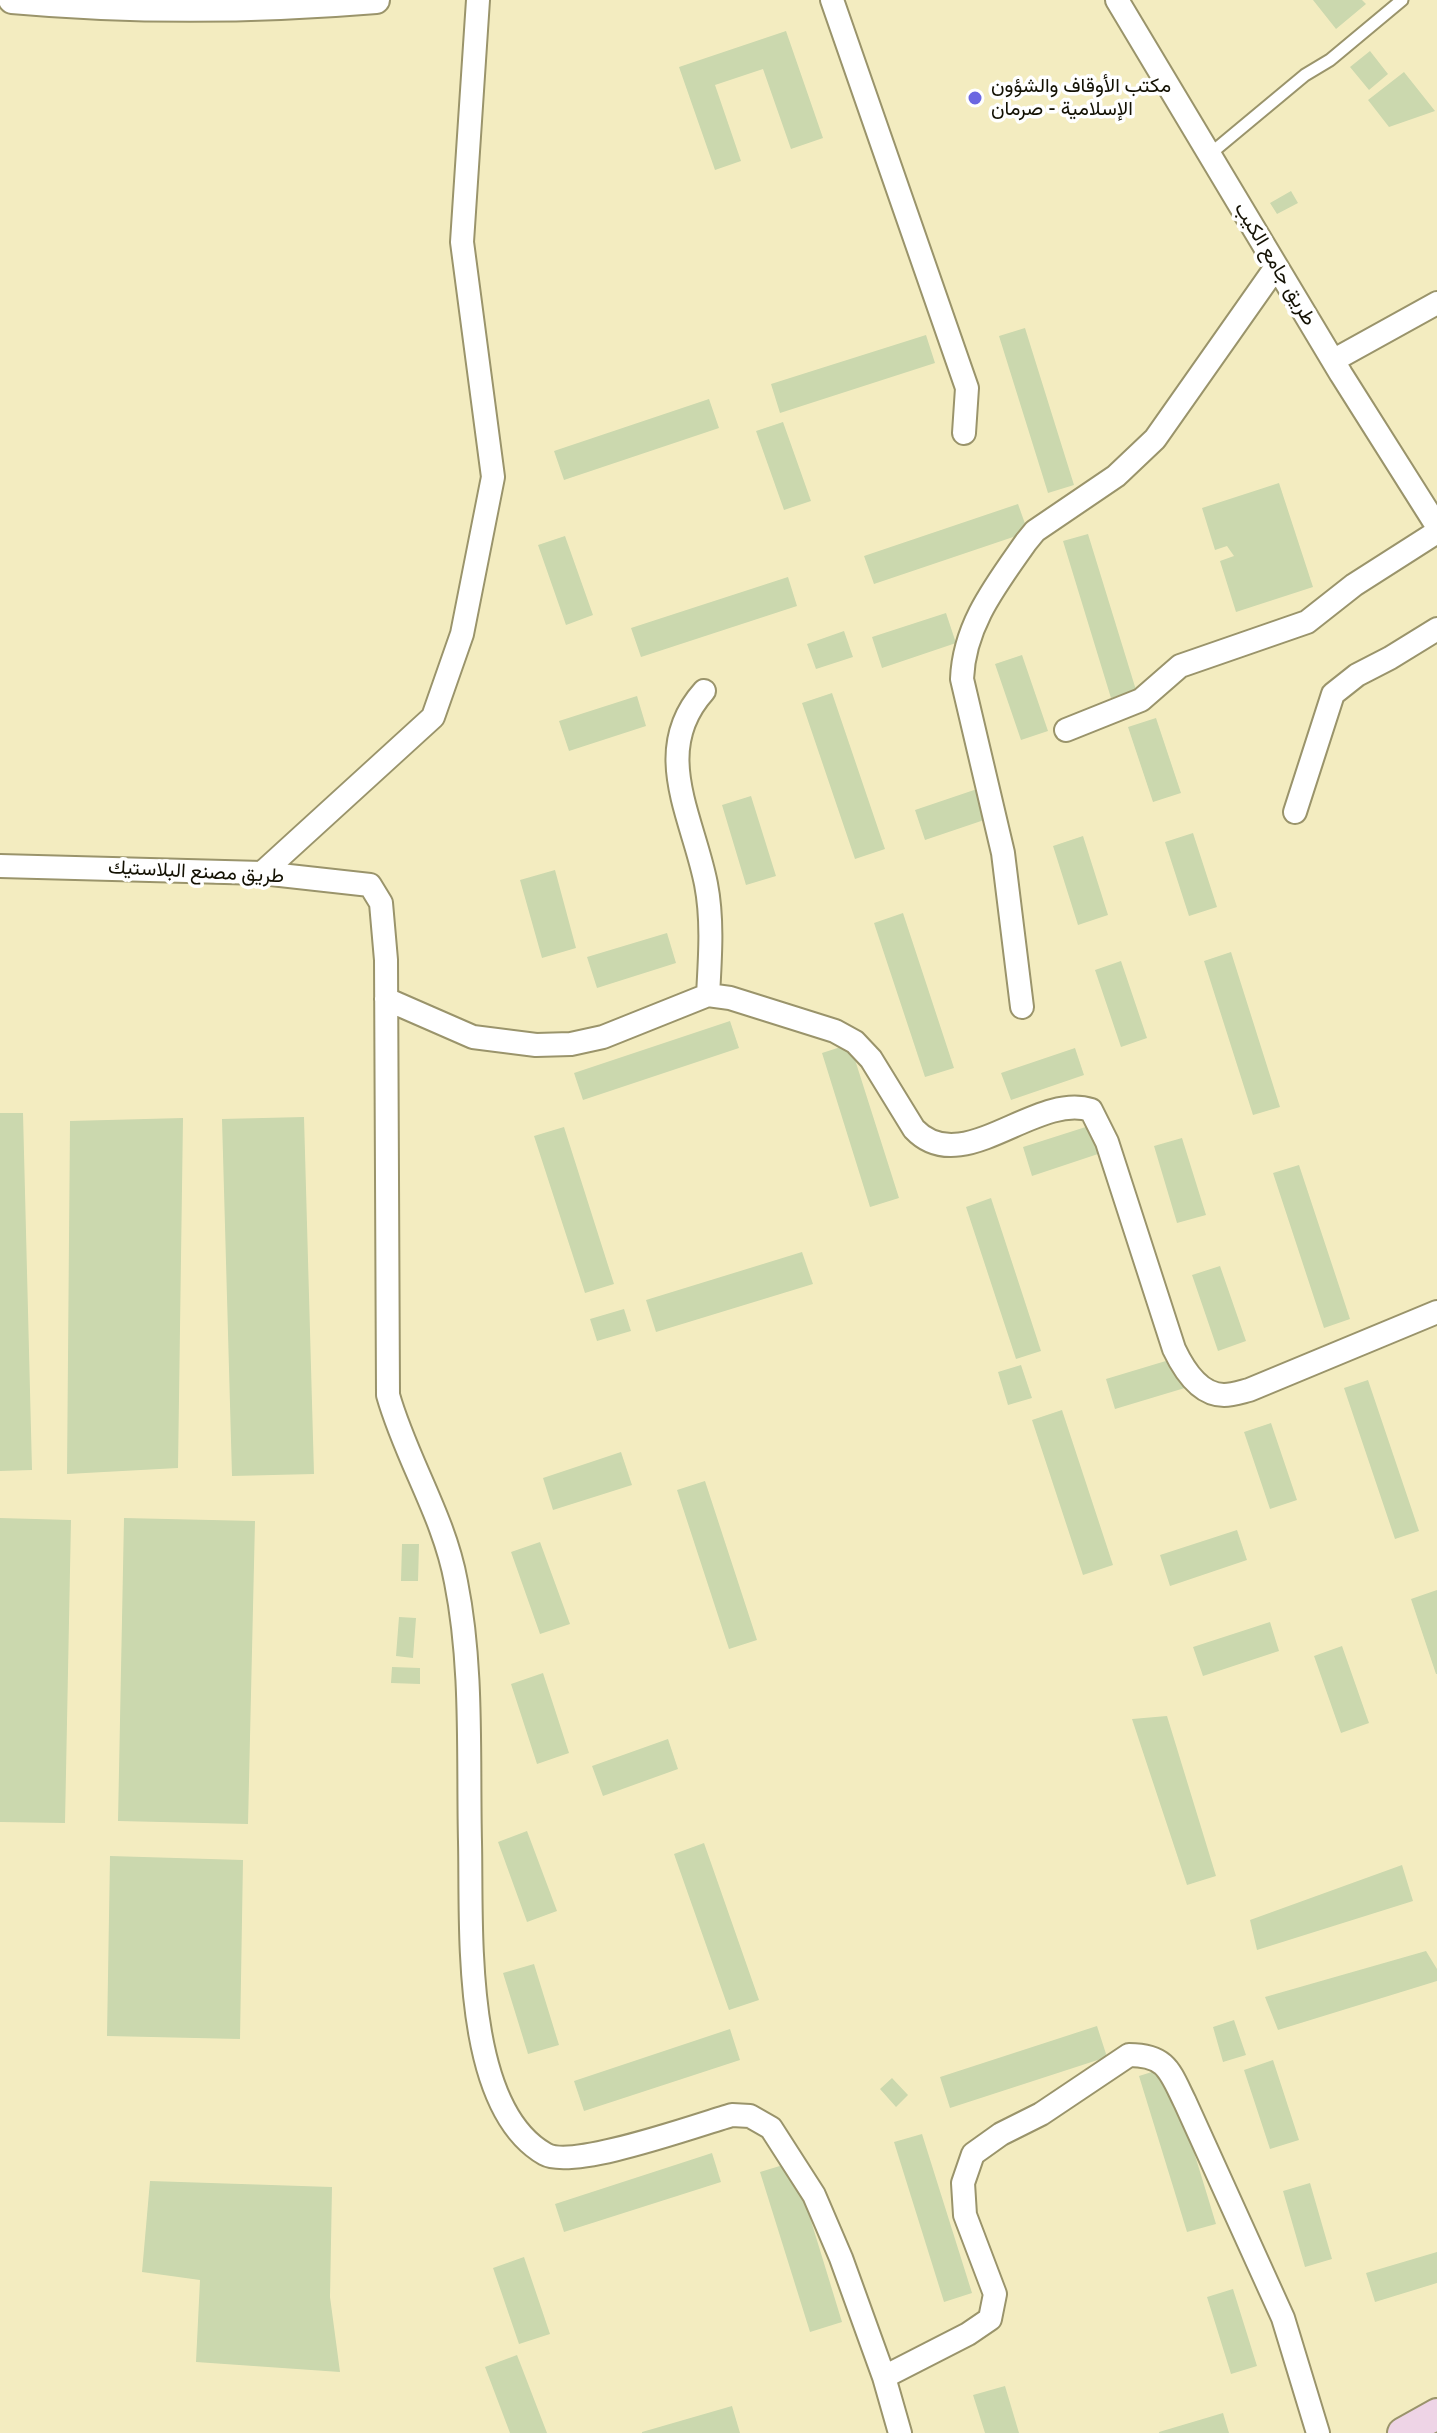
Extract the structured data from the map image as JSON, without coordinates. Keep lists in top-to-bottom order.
{
  "streets": {
    "street": ["طريق جامع الكيب", "طريق مصنع البلاستيك"]
  },
  "places": ["مكتب الأوقاف والشؤون الإسلامية - صرمان"]
}
